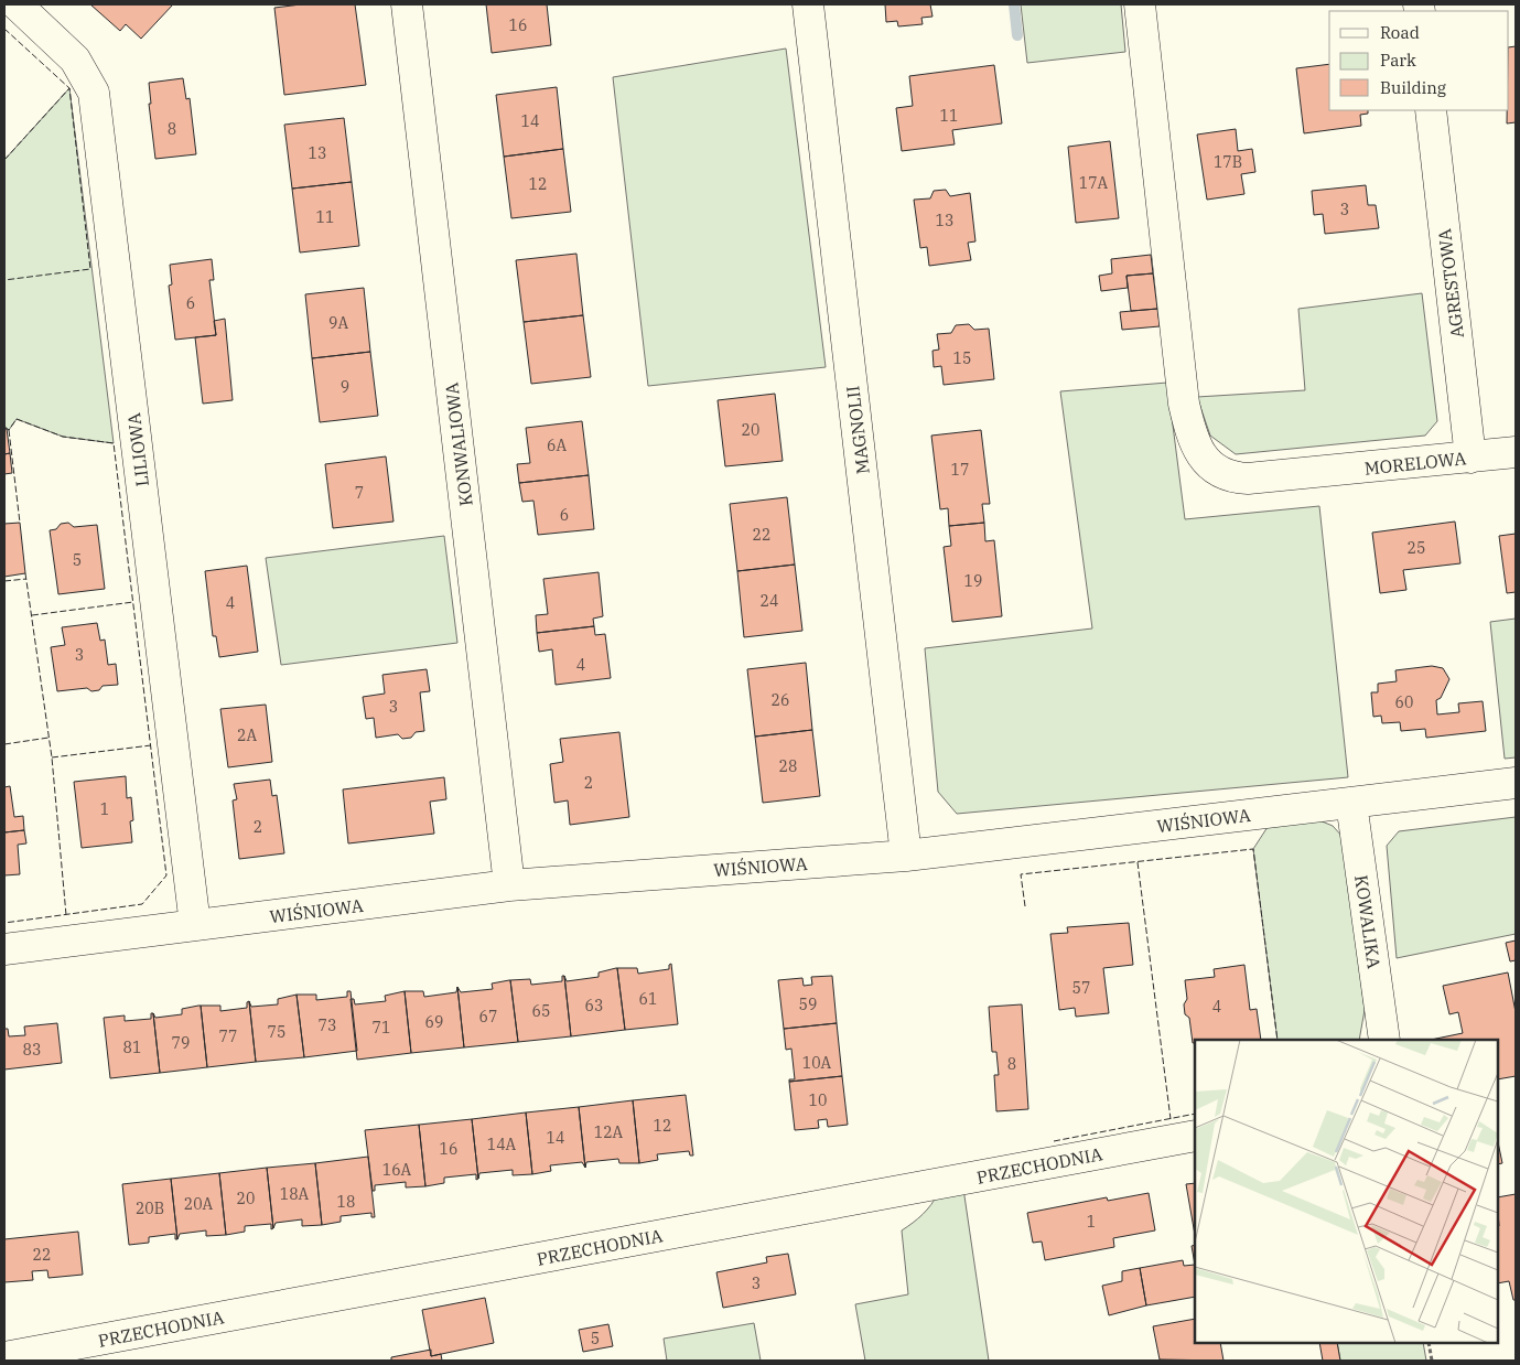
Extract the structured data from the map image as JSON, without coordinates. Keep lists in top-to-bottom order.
{
  "streets": {
    "street": [
      "AGRESTOWA",
      "MAGNOLII",
      "KONWALIOWA",
      "LILIOWA",
      "MORELOWA",
      "WIŚNIOWA",
      "KOWALIKA",
      "PRZECHODNIA"
    ]
  },
  "crossings": [
    ["AGRESTOWA", "MORELOWA"],
    ["MAGNOLII", "WIŚNIOWA"],
    ["KONWALIOWA", "WIŚNIOWA"],
    ["LILIOWA", "WIŚNIOWA"],
    ["WIŚNIOWA", "KOWALIKA"]
  ],
  "house_numbers": [
    "16",
    "11",
    "14",
    "8",
    "13",
    "17B",
    "17A",
    "12",
    "3",
    "11",
    "13",
    "6",
    "9A",
    "15",
    "9",
    "20",
    "6A",
    "17",
    "7",
    "6",
    "22",
    "25",
    "5",
    "19",
    "24",
    "4",
    "3",
    "4",
    "26",
    "60",
    "3",
    "2A",
    "28",
    "2",
    "1",
    "2",
    "57",
    "61",
    "59",
    "63",
    "4",
    "65",
    "67",
    "69",
    "73",
    "71",
    "75",
    "77",
    "79",
    "81",
    "83",
    "10A",
    "8",
    "10",
    "12",
    "12A",
    "14",
    "14A",
    "16",
    "16A",
    "18A",
    "20",
    "18",
    "20A",
    "20B",
    "1",
    "22",
    "3",
    "5"
  ],
  "legend": ["Road", "Park", "Building"]
}
